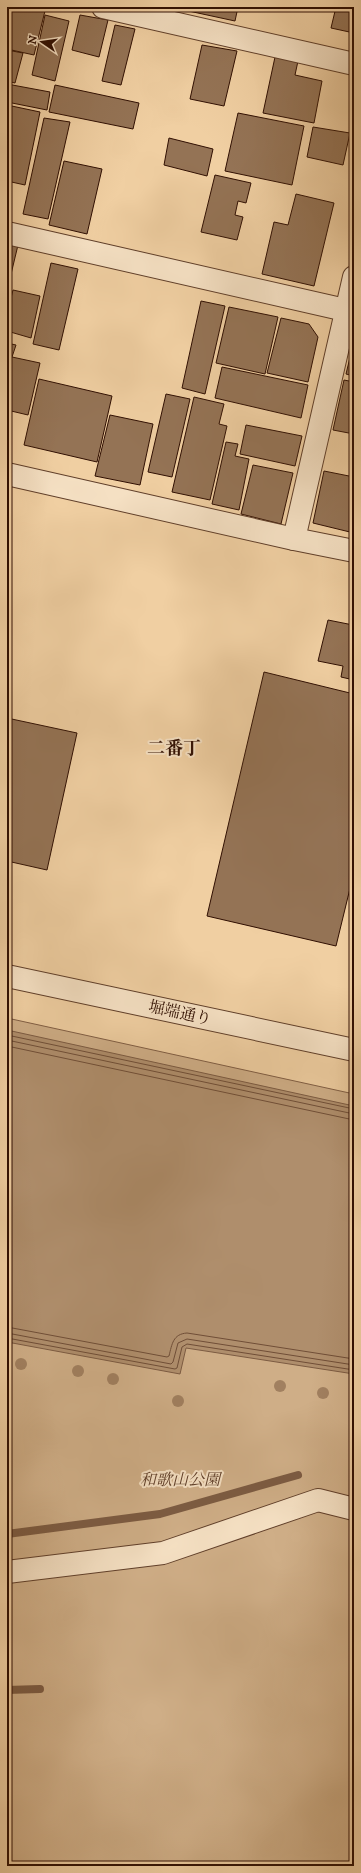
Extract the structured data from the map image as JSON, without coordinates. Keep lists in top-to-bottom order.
{
  "streets": {
    "street": ["堀端通り"]
  },
  "districts": ["二番丁"],
  "parks": ["和歌山公園"],
  "north": "left"
}
